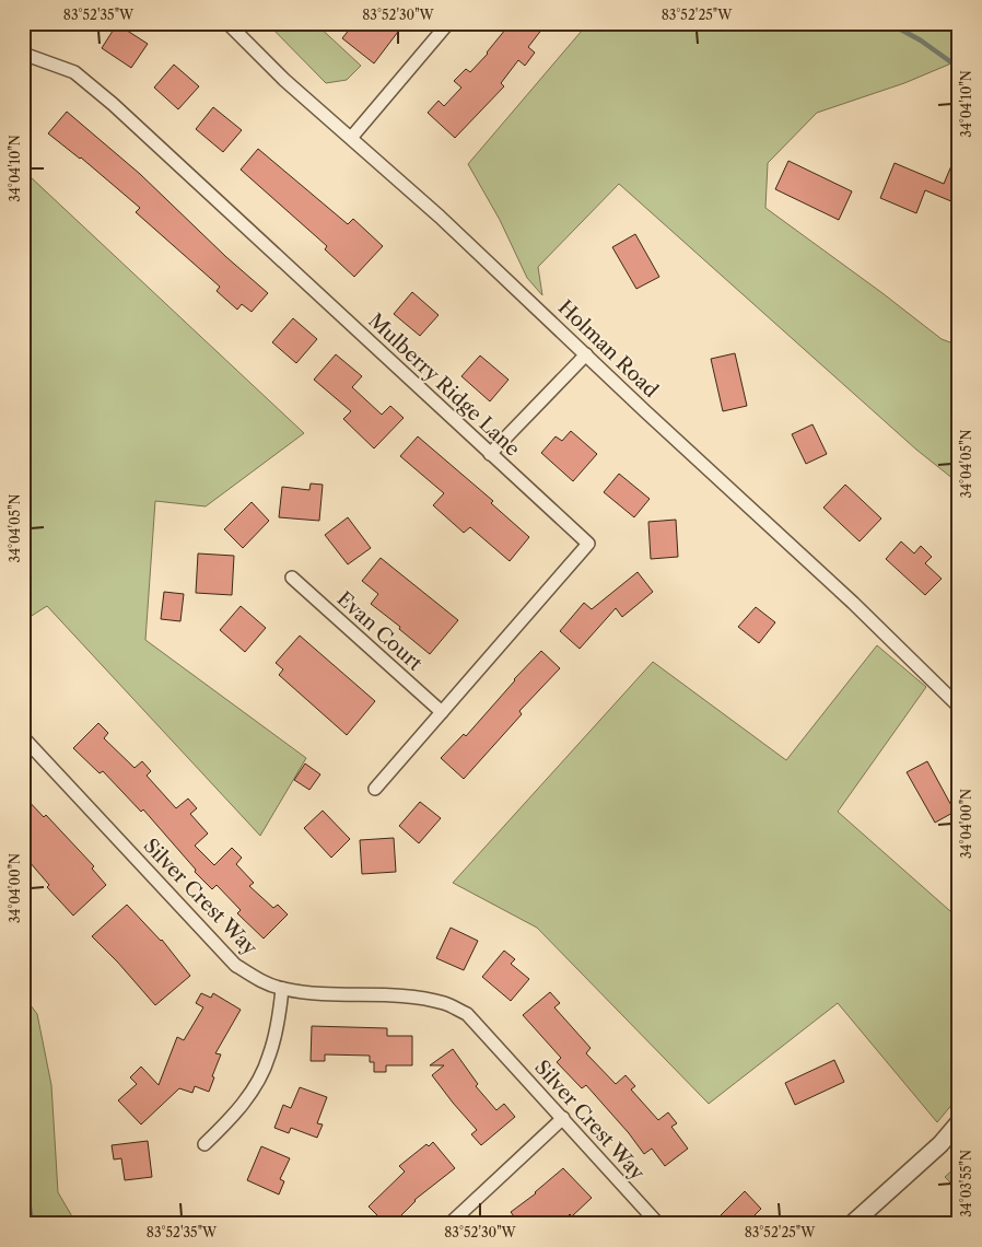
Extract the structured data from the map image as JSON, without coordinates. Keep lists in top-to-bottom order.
{
  "streets": {
    "street": [
      "Holman Road",
      "Mulberry Ridge Lane",
      "Evan Court",
      "Silver Crest Way"
    ]
  },
  "crossings": [
    ["Mulberry Ridge Lane", "Evan Court"]
  ],
  "coordinates": [
    "83°52'35\"W",
    "83°52'30\"W",
    "83°52'25\"W",
    "34°04'10\"N",
    "34°04'05\"N",
    "34°04'00\"N",
    "34°03'55\"N"
  ]
}
